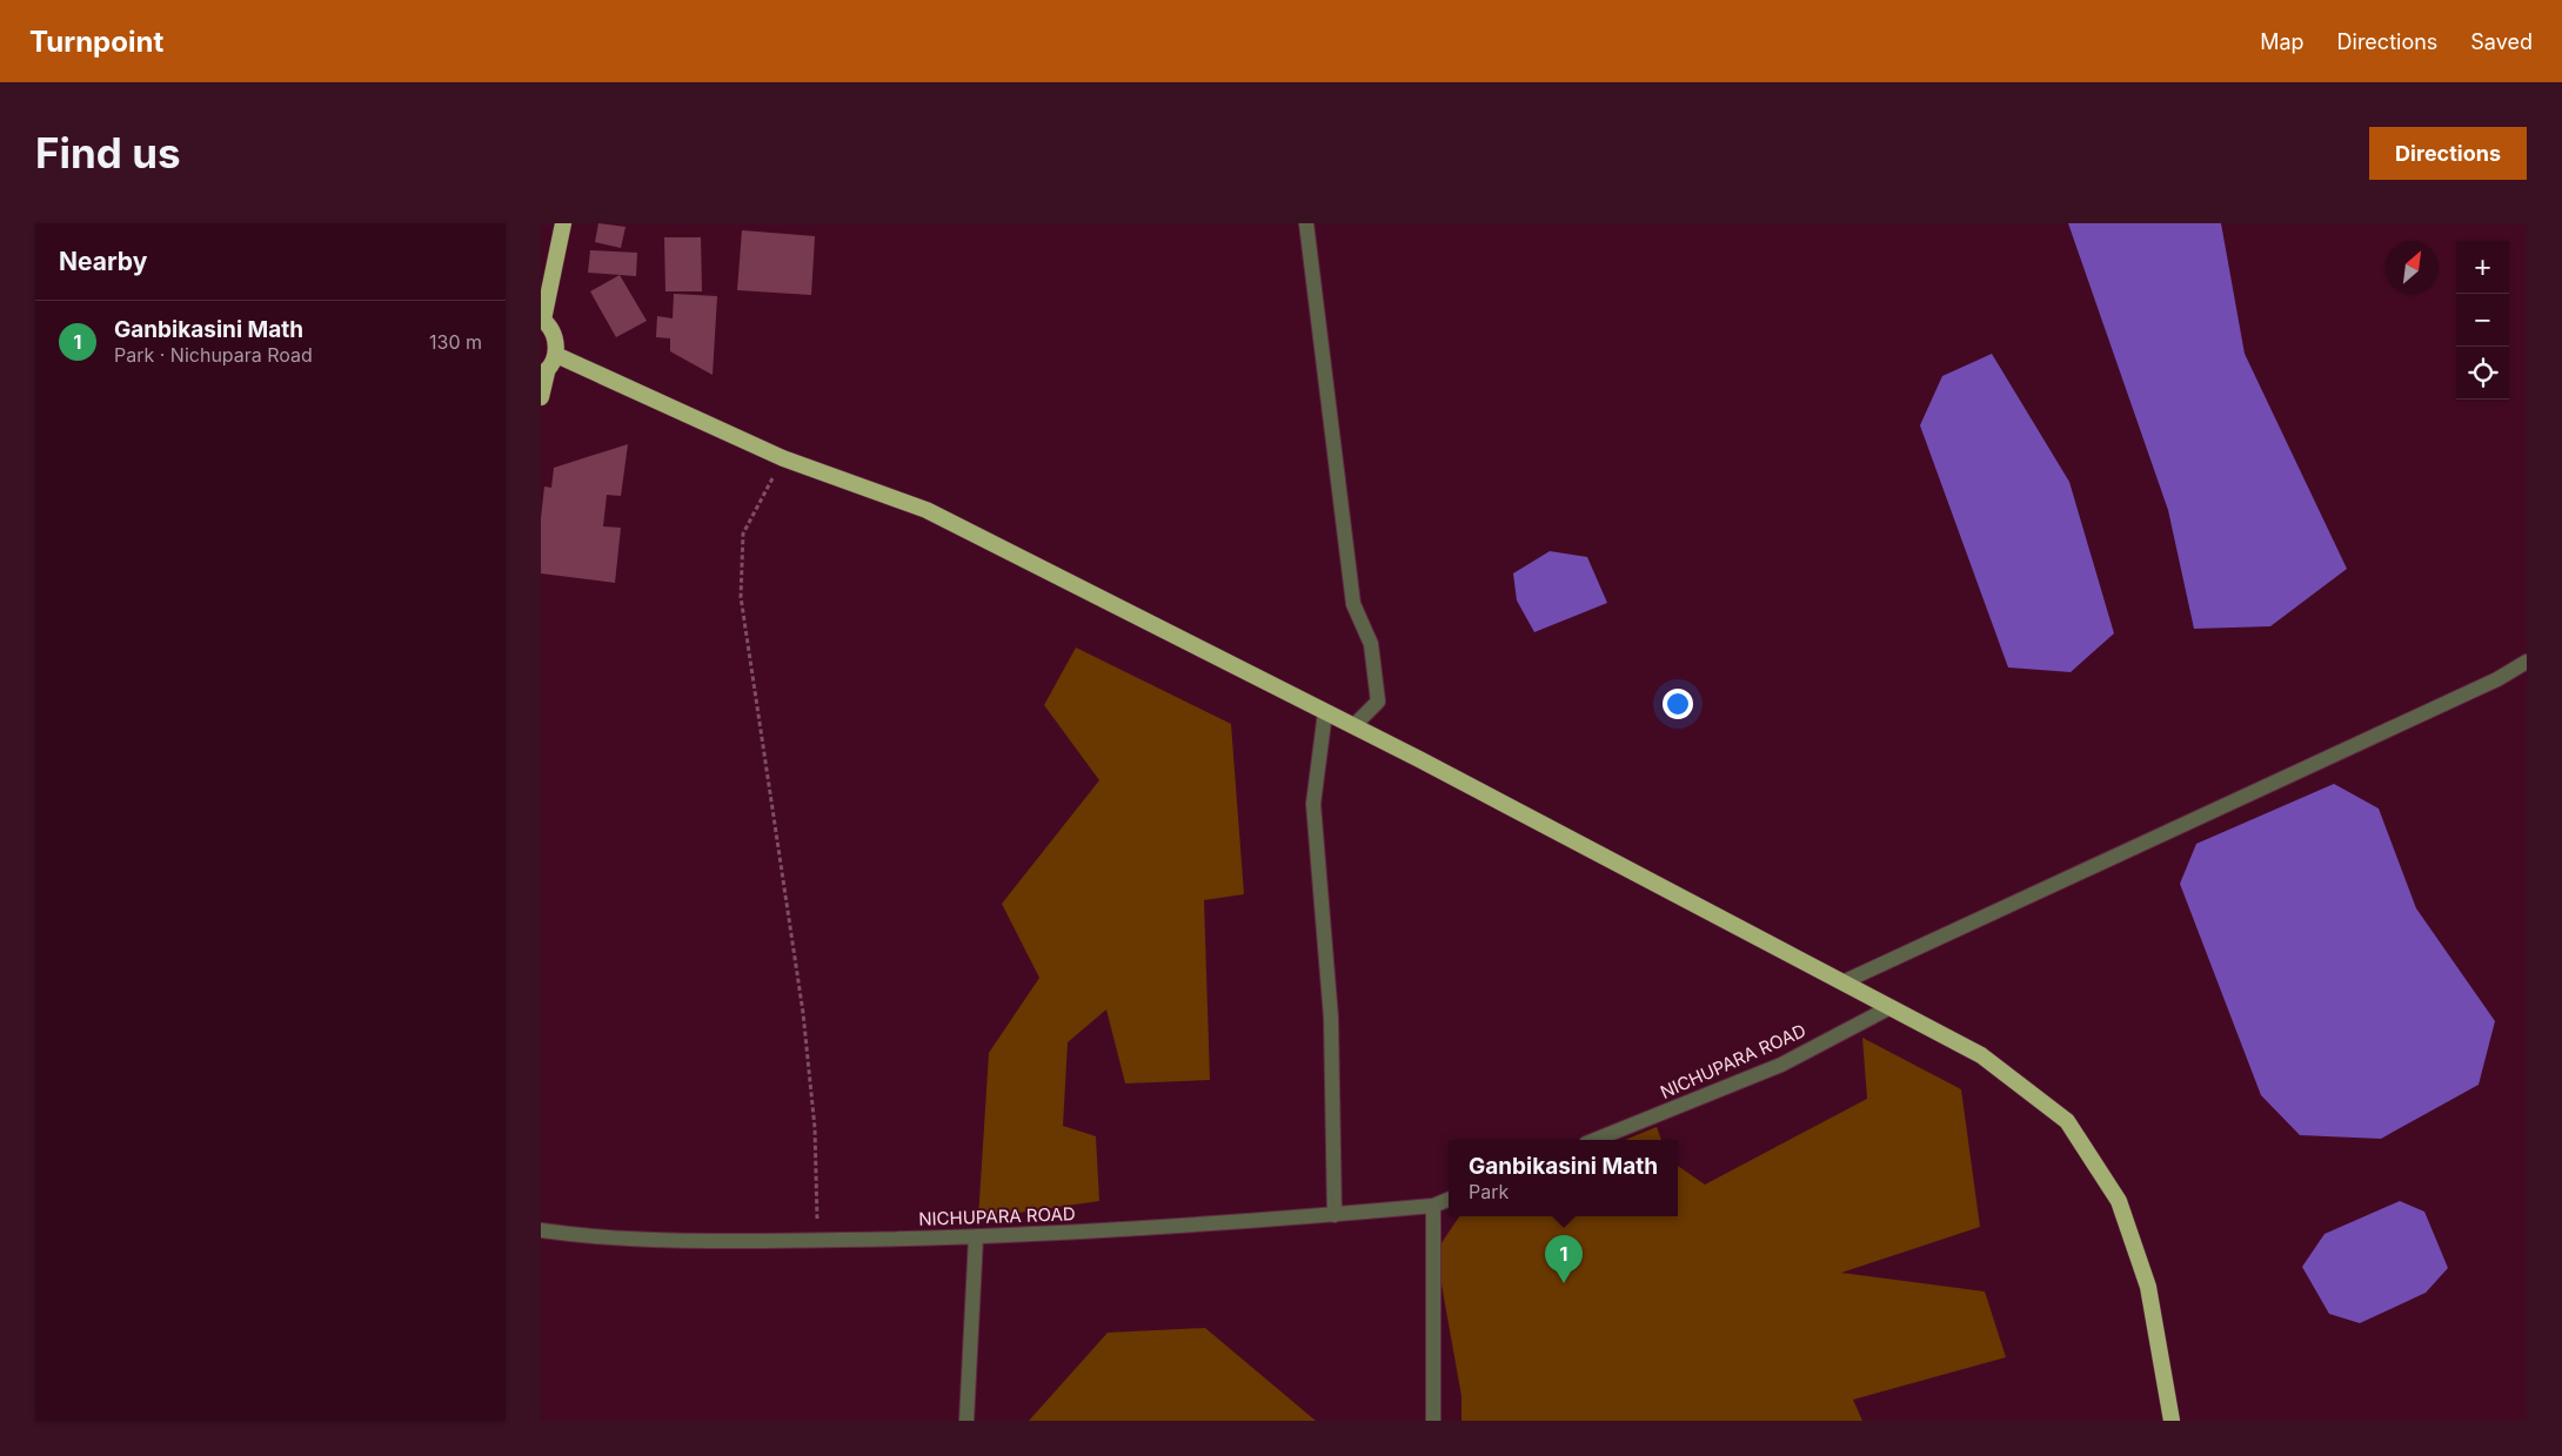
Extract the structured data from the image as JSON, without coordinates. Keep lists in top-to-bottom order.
{
  "streets": {
    "street": ["NICHUPARA ROAD"]
  },
  "north": "top right",
  "page": {
    "header": "Turnpoint",
    "nav": ["Map", "Directions", "Saved"],
    "buttons": "Directions",
    "title": "Find us",
    "heading": "Nearby",
    "map_buttons": ["+", "−"],
    "list": [
      {
        "mark": "1",
        "name": "Ganbikasini Math",
        "note": "Park · Nichupara Road",
        "value": "130 m"
      }
    ],
    "popup": ["Ganbikasini Math", "Park"],
    "pins": "1"
  }
}
